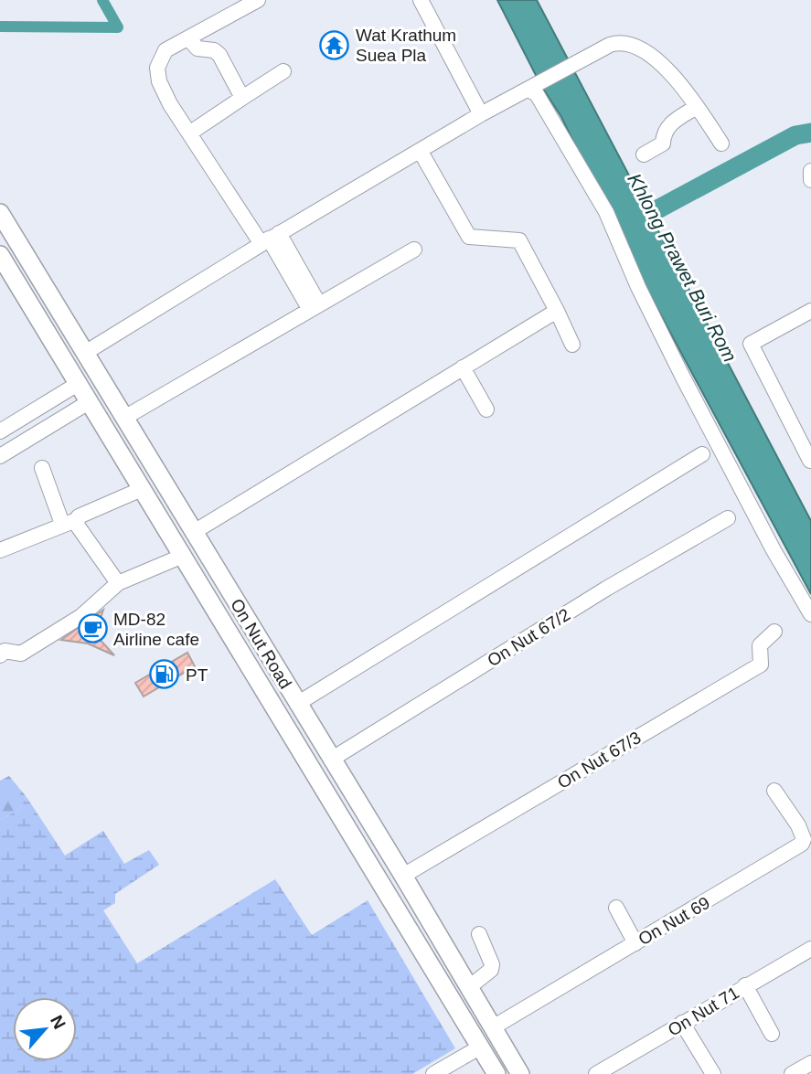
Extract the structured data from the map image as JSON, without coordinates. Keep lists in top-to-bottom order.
{
  "streets": {
    "main road": ["On Nut Road"],
    "street": [
      "On Nut 67/2",
      "On Nut 67/3",
      "On Nut 69",
      "On Nut 71"
    ]
  },
  "crossings": [
    ["On Nut 67/2", "On Nut Road"],
    ["On Nut Road", "On Nut 67/3"],
    ["On Nut Road", "On Nut 69"]
  ],
  "water": ["Khlong Prawet Buri Rom"],
  "places": {
    "temple": ["Wat Krathum Suea Pla"],
    "cafe": ["MD-82 Airline cafe"],
    "fuel station": ["PT"]
  },
  "north": "top right"
}
